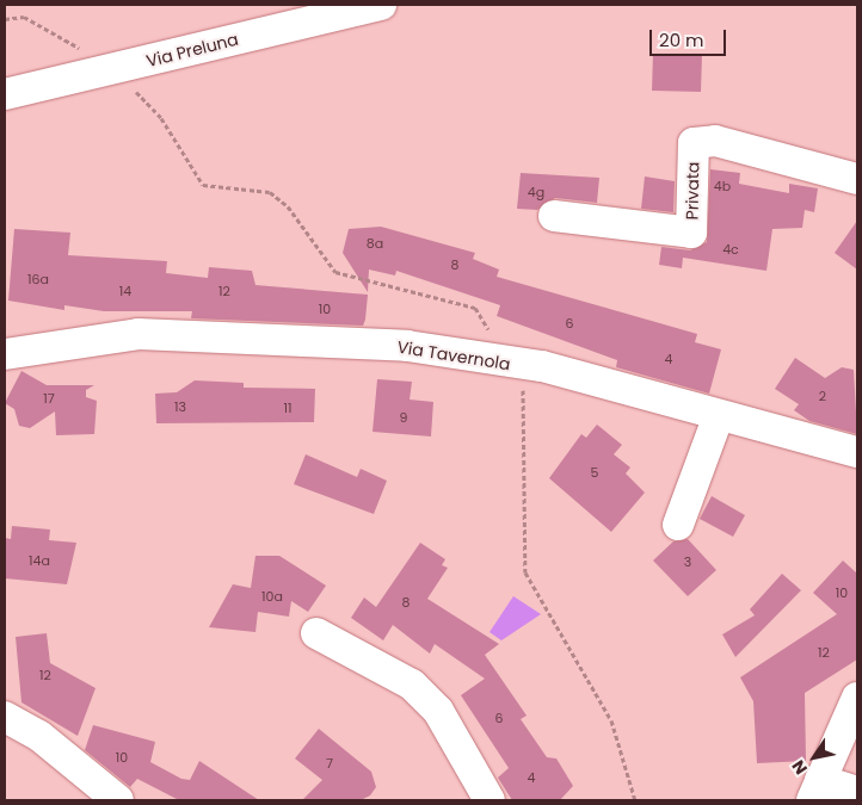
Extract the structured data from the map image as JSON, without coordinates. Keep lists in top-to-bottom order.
{
  "streets": {
    "street": ["Via Preluna", "Privata", "Via Tavernola"]
  },
  "house_numbers": [
    "4b",
    "4g",
    "8a",
    "4c",
    "8",
    "16a",
    "14",
    "12",
    "10",
    "6",
    "4",
    "2",
    "17",
    "13",
    "11",
    "9",
    "5",
    "14a",
    "3",
    "10",
    "10a",
    "8",
    "12",
    "12",
    "6",
    "10",
    "7",
    "4"
  ],
  "scale_bar": "20 m",
  "north": "bottom left"
}
